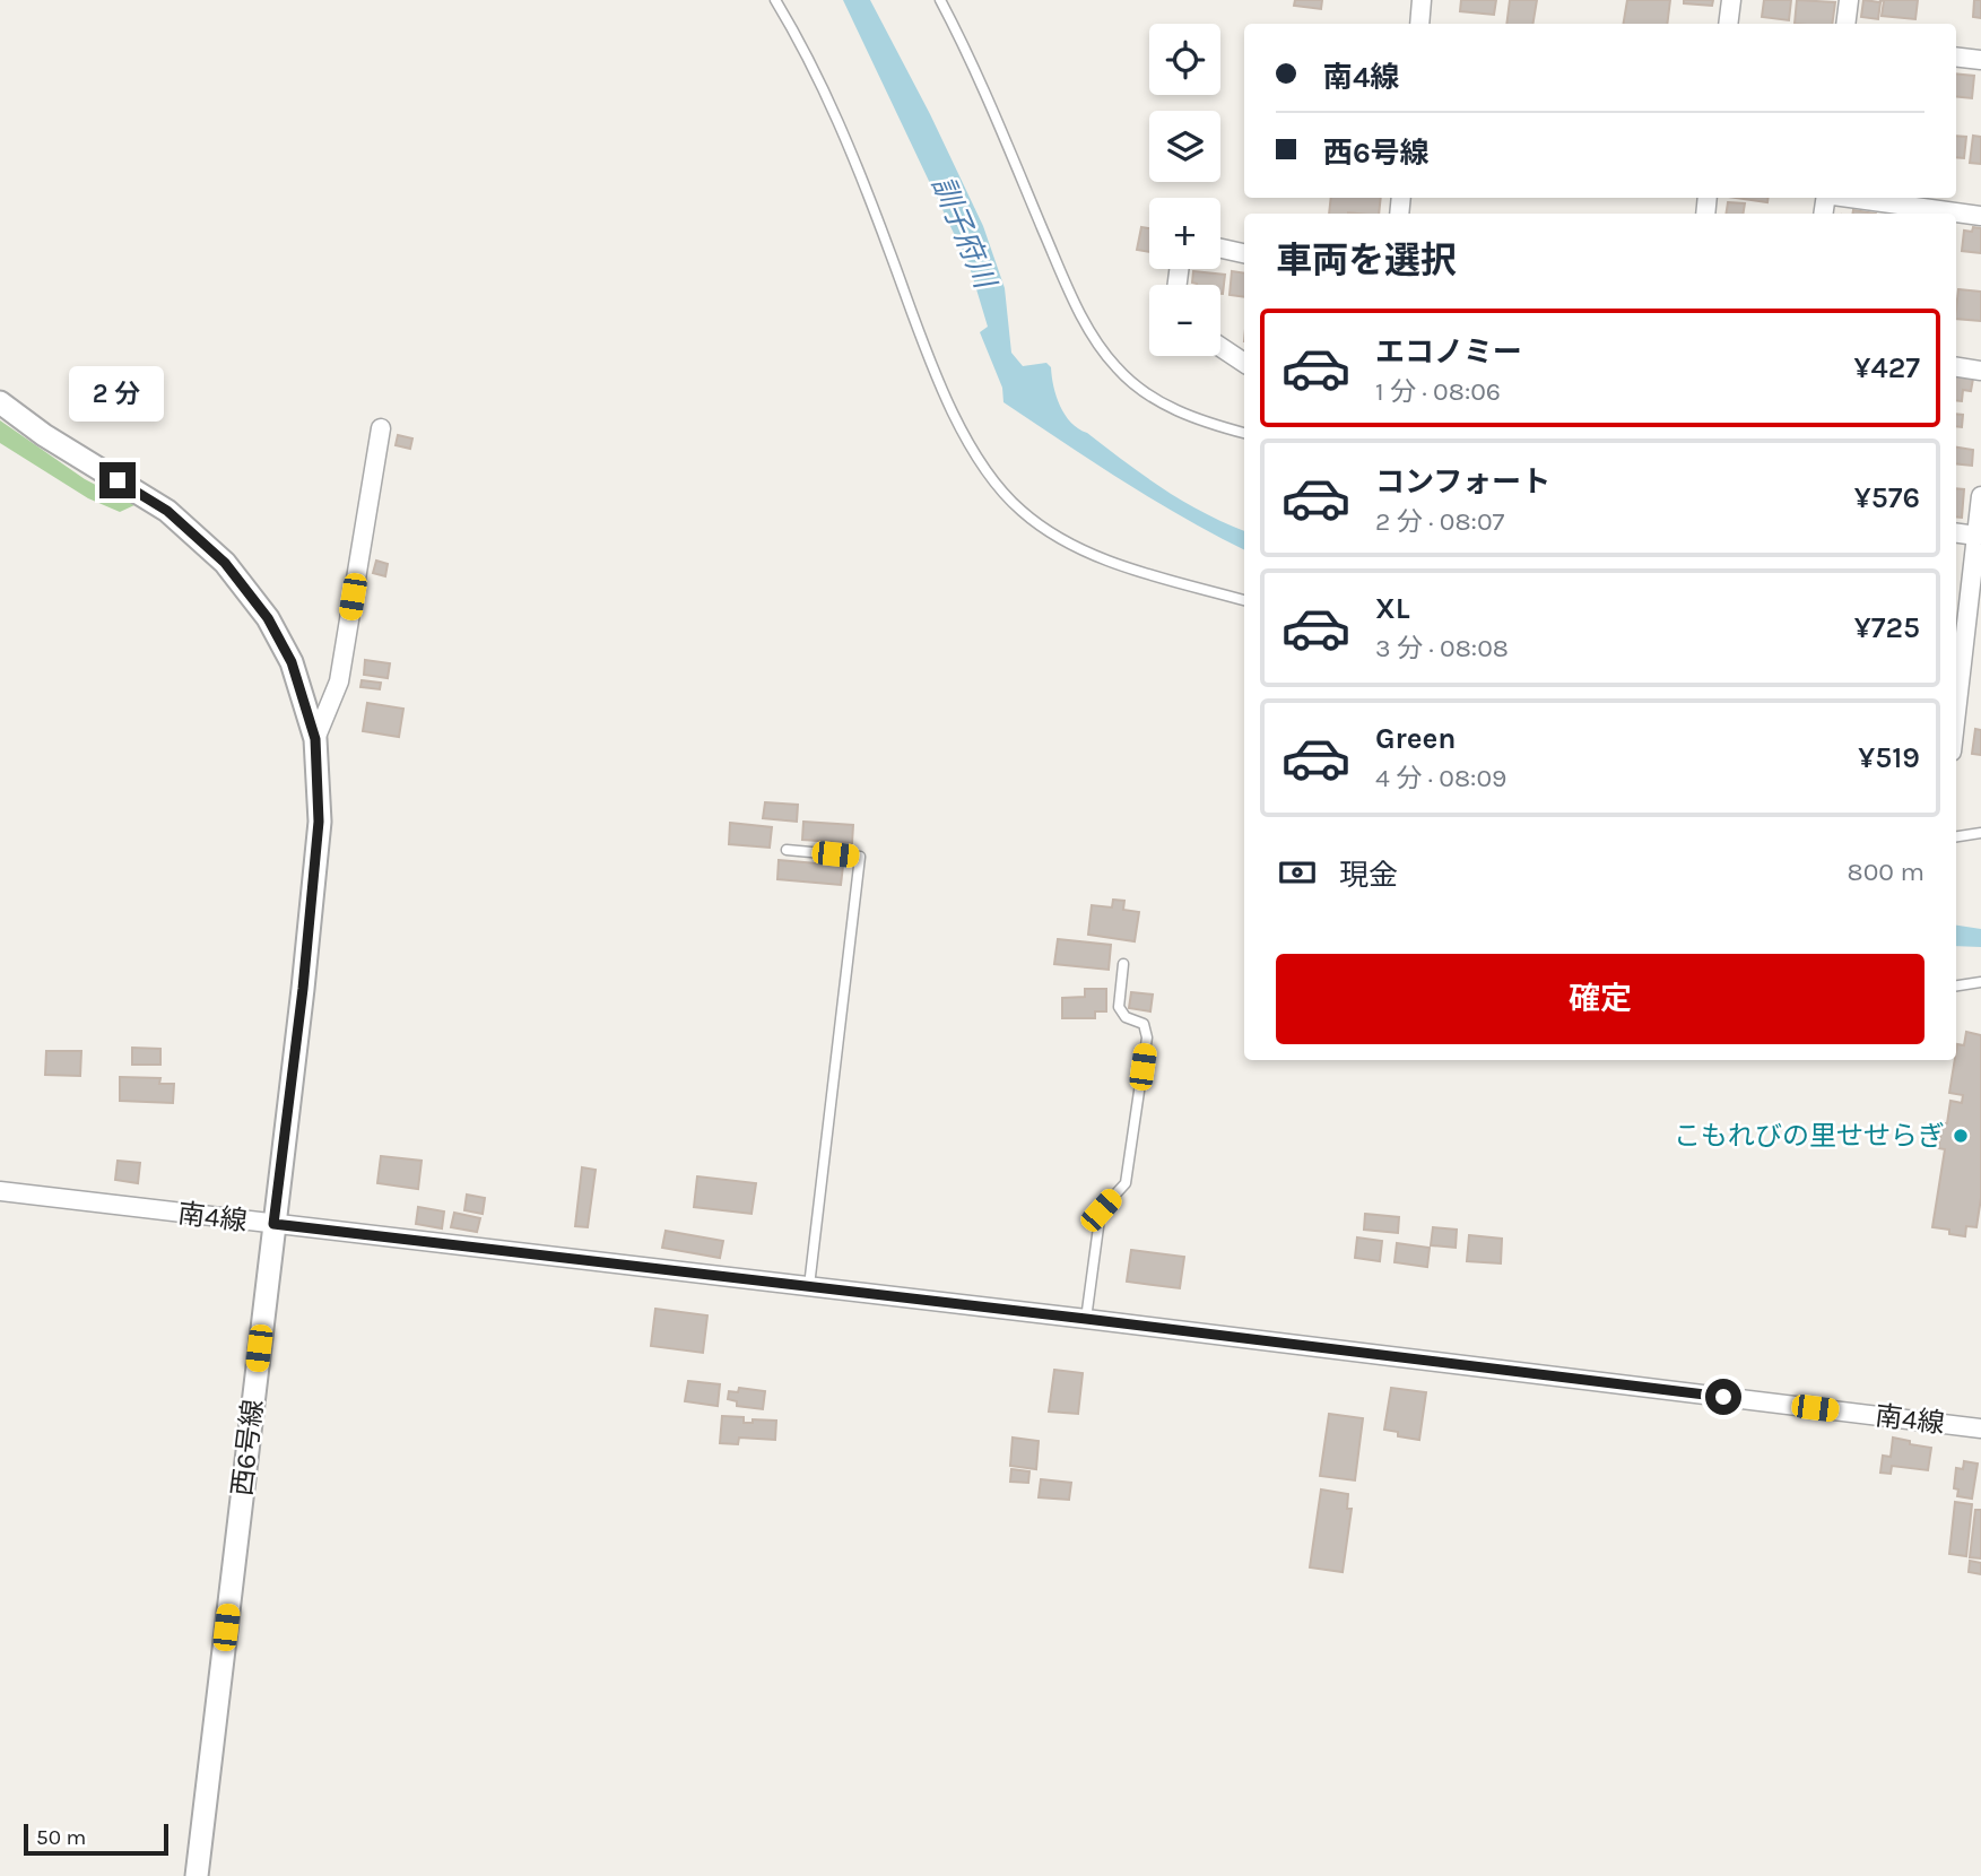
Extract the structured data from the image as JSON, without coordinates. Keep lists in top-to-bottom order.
{
  "streets": {
    "street": ["南4線", "西6号線"]
  },
  "crossings": [
    ["南4線", "西6号線"]
  ],
  "water": ["訓子府川"],
  "places": ["こもれびの里せせらぎ"],
  "scale_bar": "50 m",
  "page": {
    "map_buttons": ["+", "−"],
    "banner": ["南4線", "西6号線"],
    "heading": "車両を選択",
    "list": [
      {
        "name": "エコノミー",
        "note": "1 分 · 08:06",
        "value": "¥427"
      },
      {
        "name": "コンフォート",
        "note": "2 分 · 08:07",
        "value": "¥576"
      },
      {
        "name": "XL",
        "note": "3 分 · 08:08",
        "value": "¥725"
      },
      {
        "name": "Green",
        "note": "4 分 · 08:09",
        "value": "¥519"
      }
    ],
    "bubble": "2 分",
    "pay": ["現金", "800 m"],
    "buttons": "確定",
    "scale": "50 m"
  }
}
